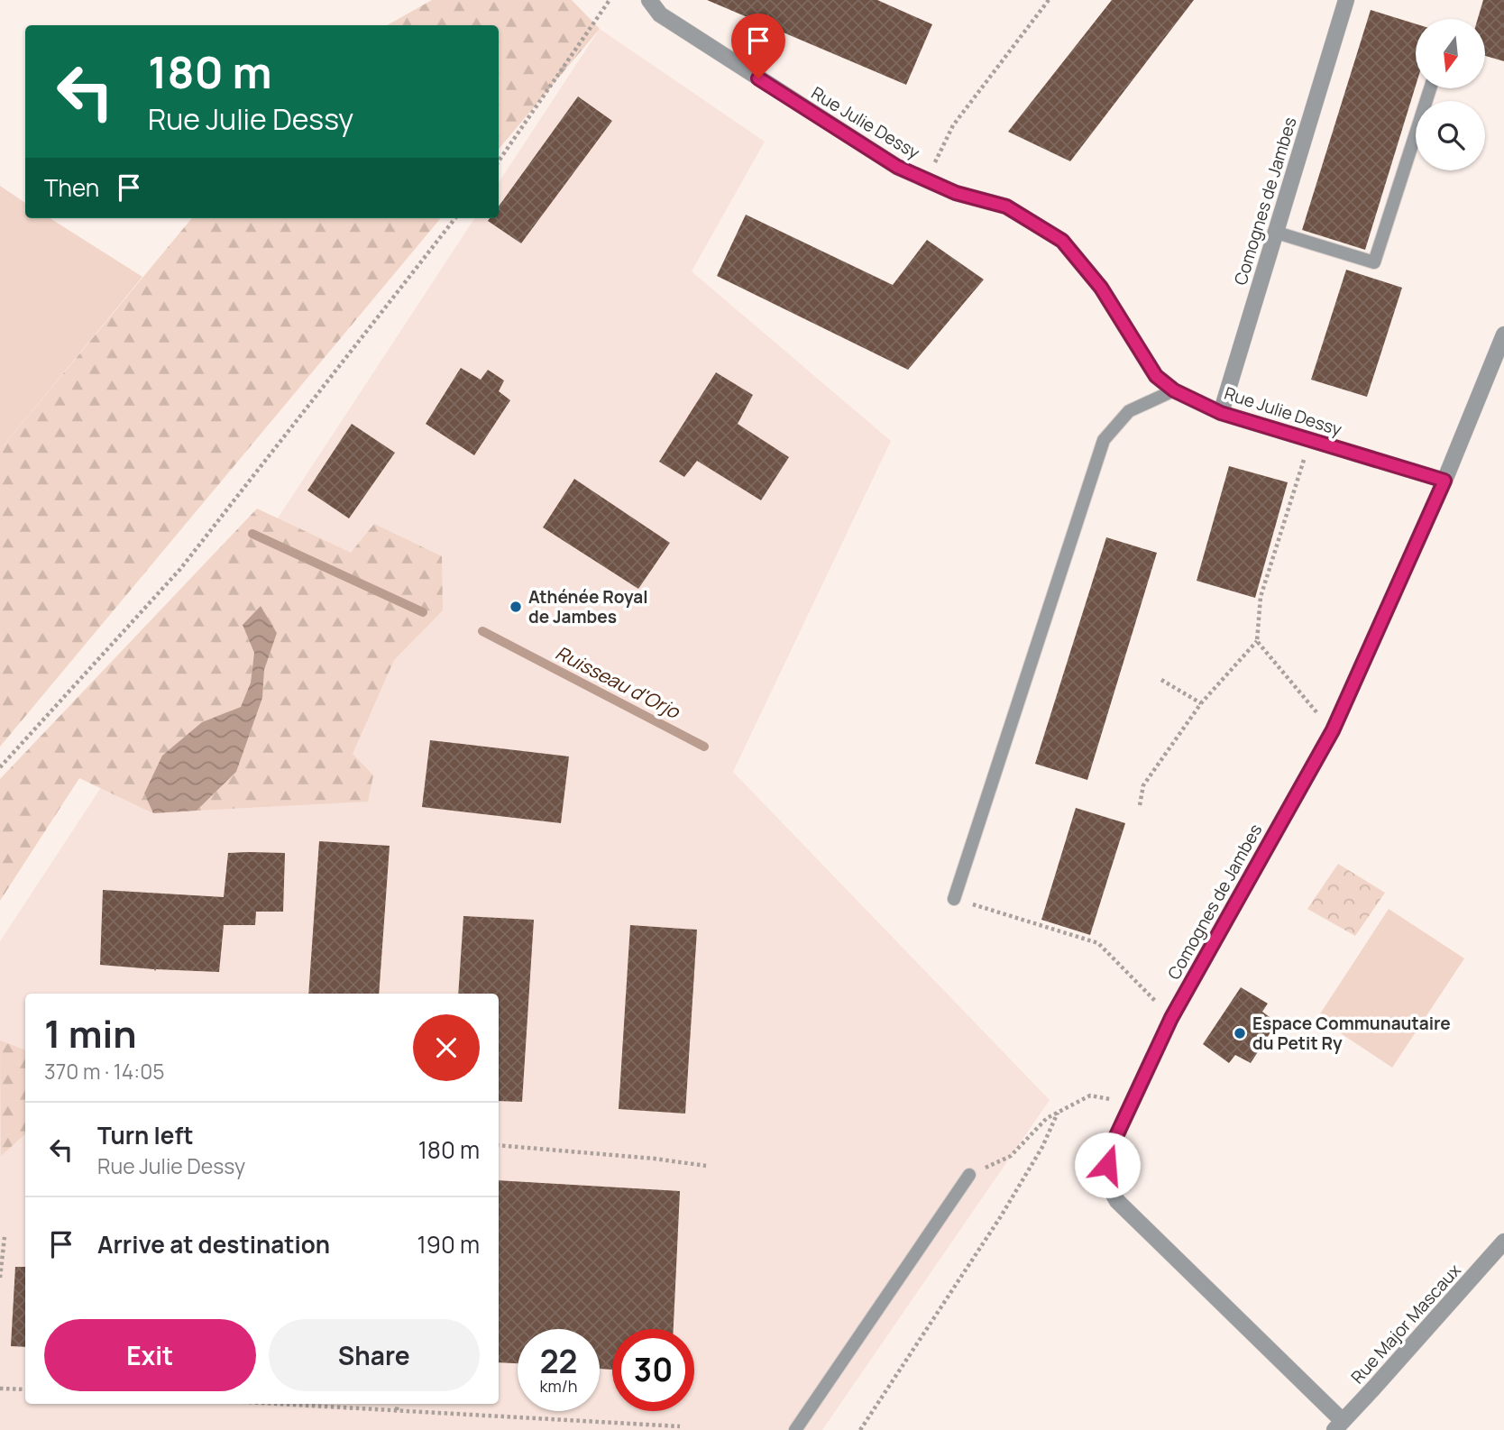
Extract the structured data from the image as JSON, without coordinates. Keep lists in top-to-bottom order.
{
  "streets": {
    "street": ["Rue Julie Dessy", "Comognes de Jambes", "Rue Major Mascaux"]
  },
  "crossings": [
    ["Rue Julie Dessy", "Comognes de Jambes"],
    ["Comognes de Jambes", "Rue Major Mascaux"]
  ],
  "water": ["Ruisseau d'Orjo"],
  "places": ["Athénée Royal de Jambes", "Espace Communautaire du Petit Ry"],
  "north": "bottom",
  "page": {
    "turn": ["180 m", "Rue Julie Dessy"],
    "then": "Then",
    "heading": ["1 min", "370 m · 14:05"],
    "list": [
      {
        "name": "Turn left",
        "note": "Rue Julie Dessy",
        "value": "180 m"
      },
      {
        "name": "Arrive at destination",
        "value": "190 m"
      }
    ],
    "buttons": ["Exit", "Share"],
    "speed": "22 km/h",
    "limit": "30"
  }
}
